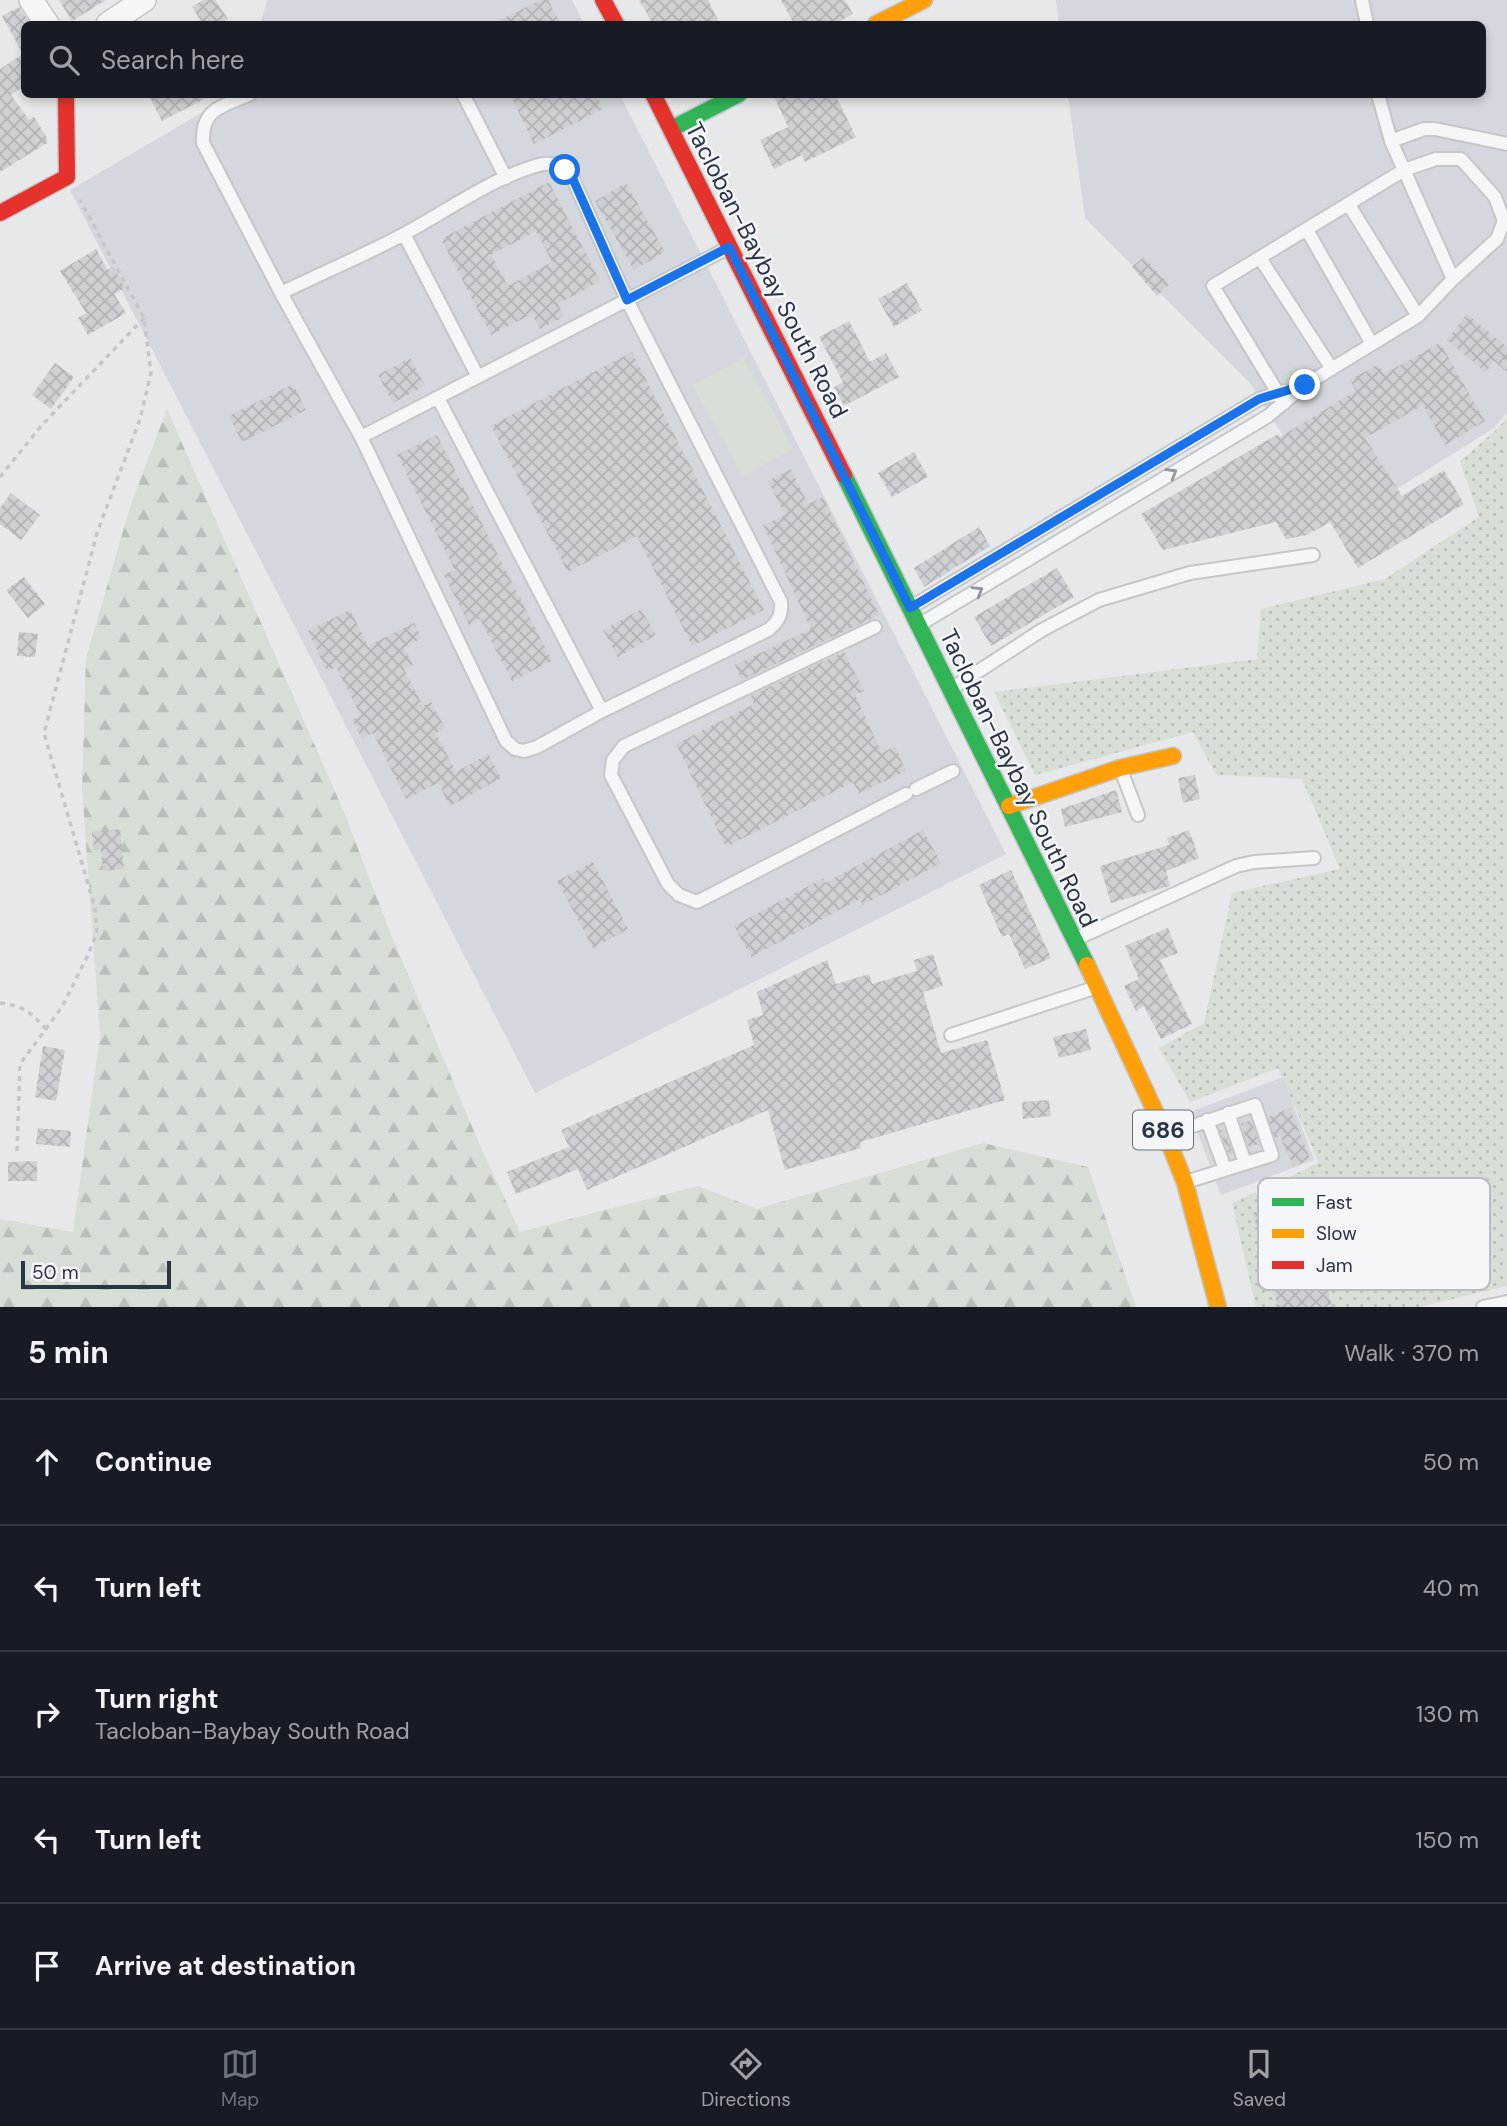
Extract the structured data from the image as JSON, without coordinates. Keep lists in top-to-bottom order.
{
  "streets": {
    "main road": ["Tacloban-Baybay South Road", "686"]
  },
  "legend": ["Fast", "Slow", "Jam"],
  "scale_bar": "50 m",
  "page": {
    "search": "Search here",
    "scale": "50 m",
    "heading": ["5 min", "Walk · 370 m"],
    "list": [
      ["Continue", "50 m"],
      ["Turn left", "40 m"],
      ["Turn right", "Tacloban-Baybay South Road", "130 m"],
      ["Turn left", "150 m"],
      "Arrive at destination"
    ],
    "nav": ["Map", "Directions", "Saved"]
  }
}
